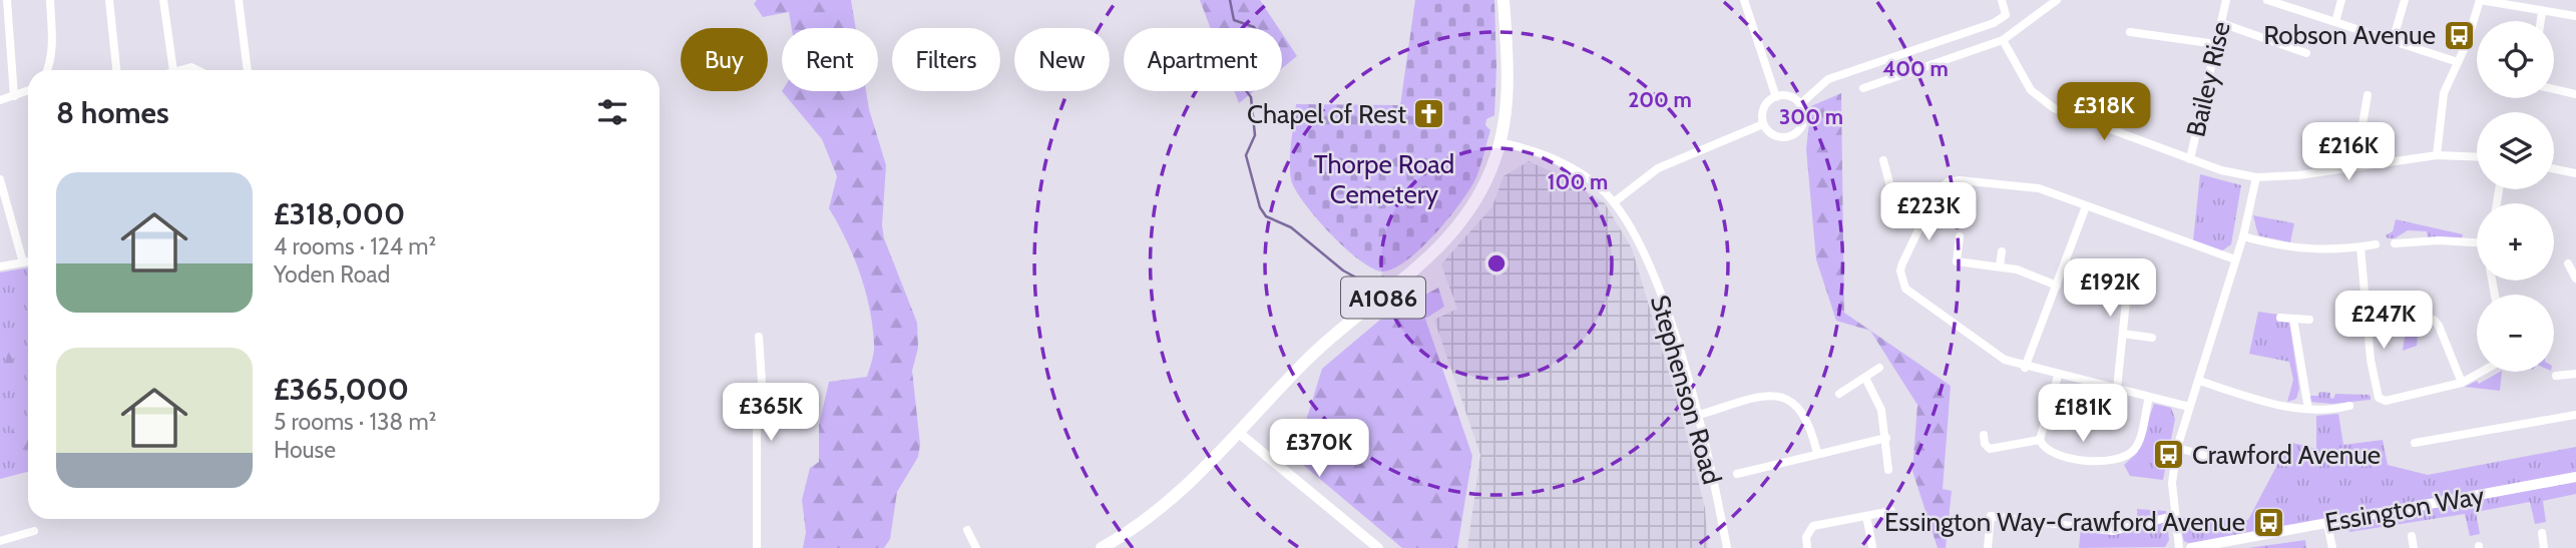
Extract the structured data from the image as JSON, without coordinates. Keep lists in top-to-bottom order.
{
  "streets": {
    "main road": ["A1086"],
    "street": ["Bailey Rise", "Stephenson Road", "Essington Way"]
  },
  "crossings": [
    ["A1086", "Stephenson Road"]
  ],
  "parks": ["Thorpe Road Cemetery"],
  "places": {
    "bus stop": ["Robson Avenue", "Crawford Avenue", "Essington Way-Crawford Avenue"],
    "church": ["Chapel of Rest"]
  },
  "page": {
    "map_buttons": ["+", "−"],
    "chip": [
      "Buy",
      "Rent",
      "Filters",
      "New",
      "Apartment"
    ],
    "heading": "8 homes",
    "price": [
      "£318K",
      "£216K",
      "£223K",
      "£192K",
      "£247K",
      "£365K",
      "£181K",
      "£370K"
    ],
    "list": [
      {
        "name": "£318,000",
        "note": "4 rooms · 124 m² · Yoden Road"
      },
      {
        "name": "£365,000",
        "note": "5 rooms · 138 m² · House"
      }
    ]
  },
  "rings": [
    "400 m",
    "200 m",
    "300 m",
    "100 m"
  ]
}
